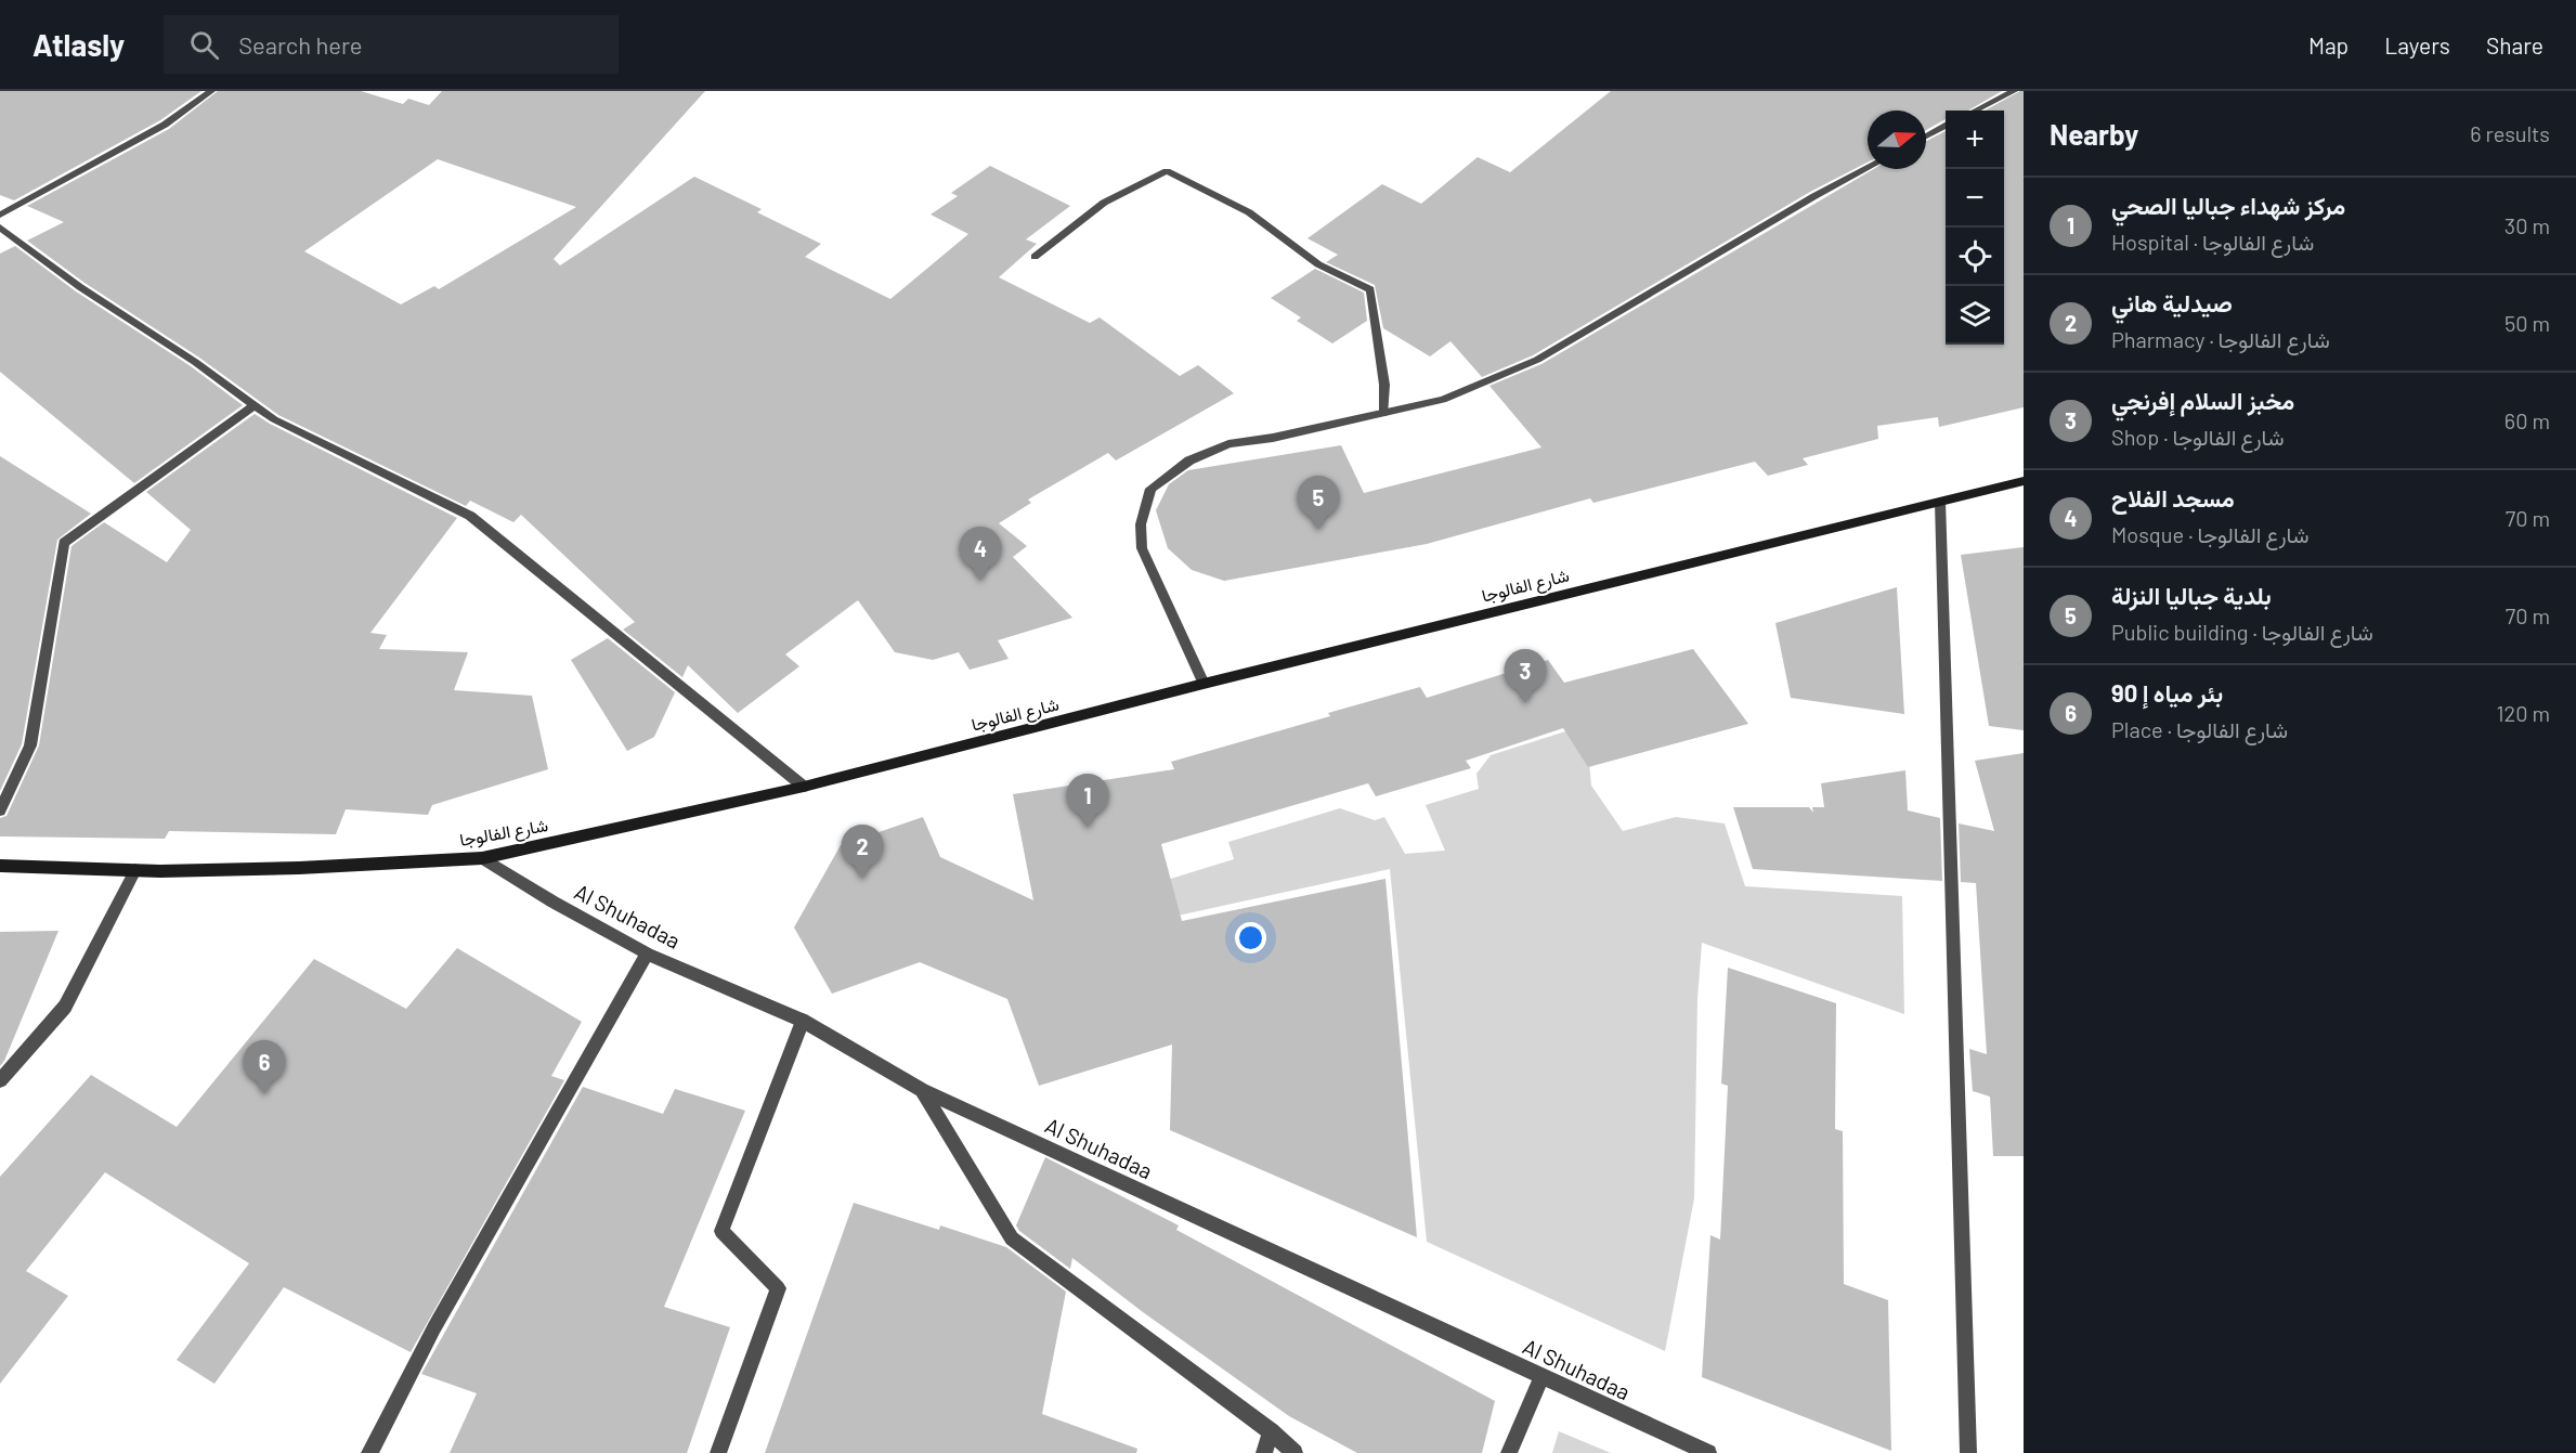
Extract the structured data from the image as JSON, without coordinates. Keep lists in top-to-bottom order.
{
  "streets": {
    "main road": ["شارع الفالوجا"],
    "street": ["Al Shuhadaa"]
  },
  "crossings": [
    ["شارع الفالوجا", "Al Shuhadaa"]
  ],
  "north": "right",
  "page": {
    "header": "Atlasly",
    "search": "Search here",
    "nav": ["Map", "Layers", "Share"],
    "heading": ["Nearby", "6 results"],
    "map_buttons": ["+", "−"],
    "list": [
      {
        "mark": "1",
        "name": "مركز شهداء جباليا الصحي",
        "note": "Hospital · شارع الفالوجا",
        "value": "30 m"
      },
      {
        "mark": "2",
        "name": "صيدلية هاني",
        "note": "Pharmacy · شارع الفالوجا",
        "value": "50 m"
      },
      {
        "mark": "3",
        "name": "مخبز السلام إفرنجي",
        "note": "Shop · شارع الفالوجا",
        "value": "60 m"
      },
      {
        "mark": "4",
        "name": "مسجد الفلاح",
        "note": "Mosque · شارع الفالوجا",
        "value": "70 m"
      },
      {
        "mark": "5",
        "name": "بلدية جباليا النزلة",
        "note": "Public building · شارع الفالوجا",
        "value": "70 m"
      },
      {
        "mark": "6",
        "name": "بئر مياه إ 90",
        "note": "Place · شارع الفالوجا",
        "value": "120 m"
      }
    ],
    "pins": [
      "5",
      "4",
      "3",
      "1",
      "2",
      "6"
    ]
  }
}
